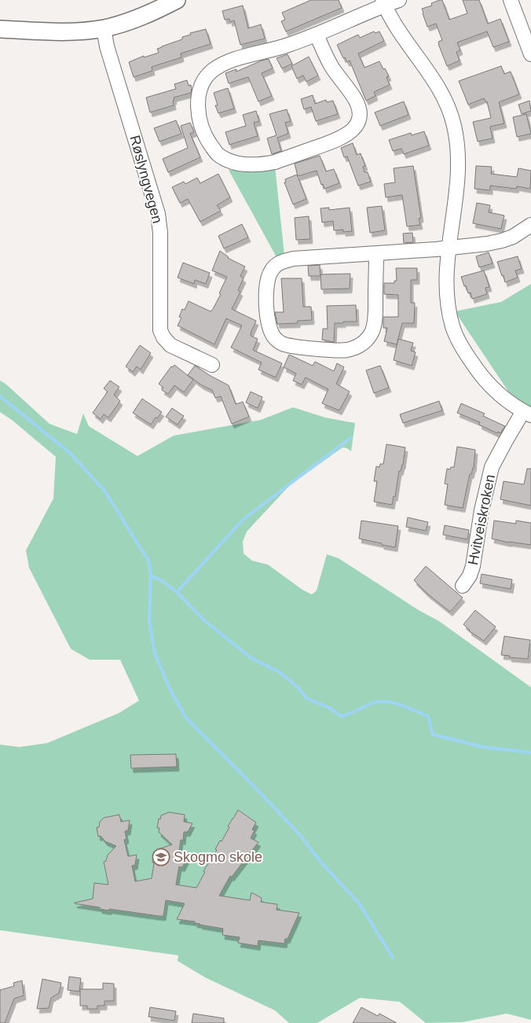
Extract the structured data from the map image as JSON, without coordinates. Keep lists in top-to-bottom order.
{
  "streets": {
    "street": ["Røslyngvegen", "Hvitveiskroken"]
  },
  "places": {
    "school or university": ["Skogmo skole"]
  }
}
